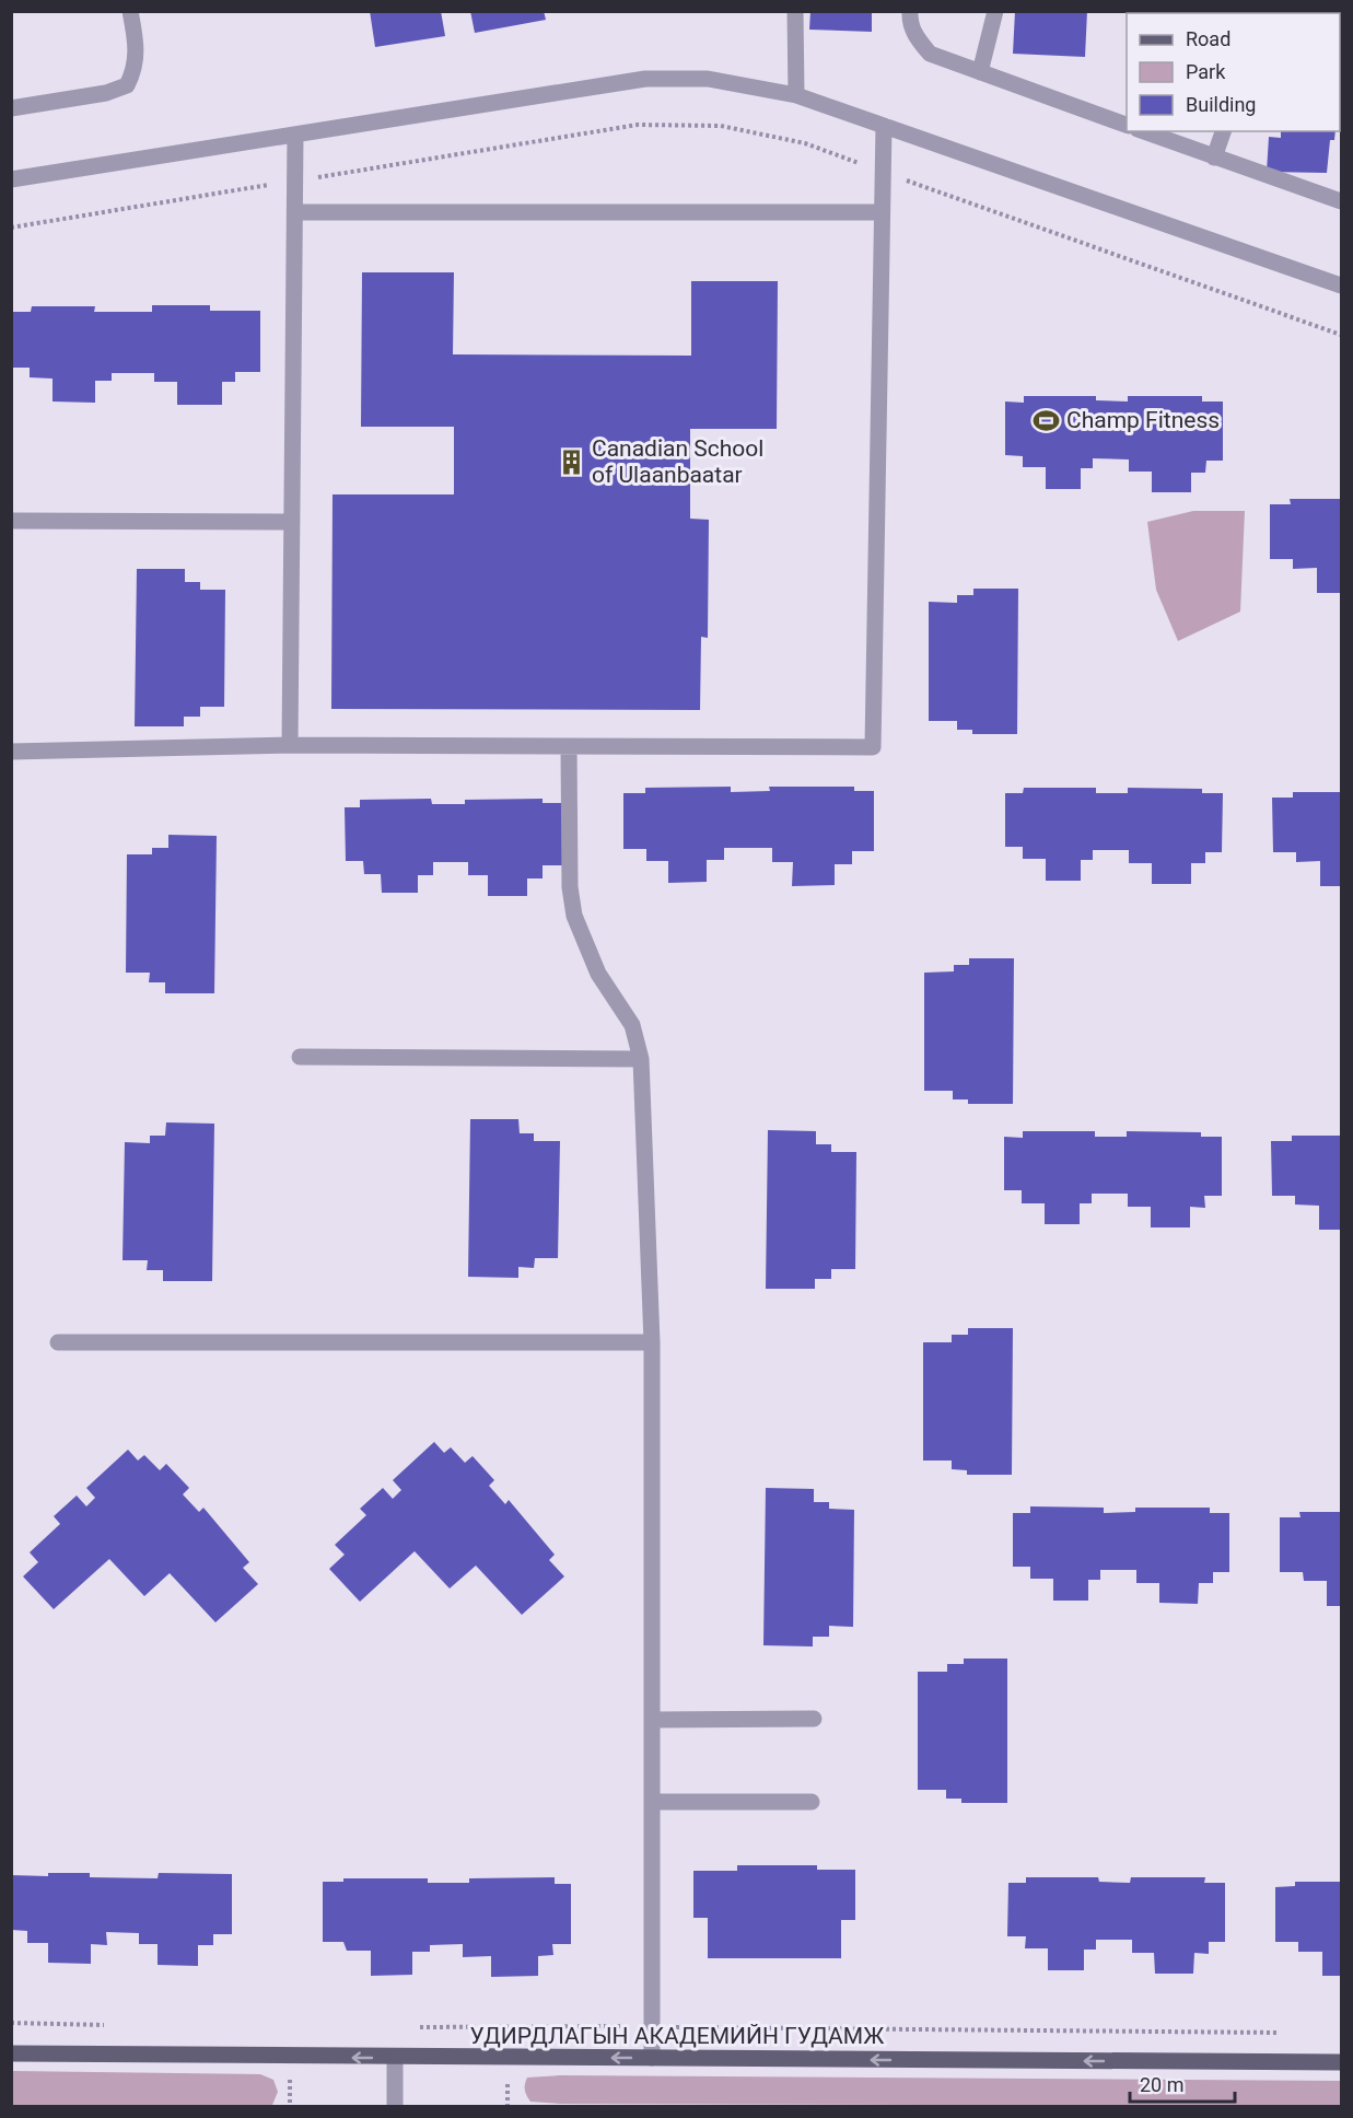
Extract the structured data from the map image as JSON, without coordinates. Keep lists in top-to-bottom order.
{
  "streets": {
    "main road": ["УДИРДЛАГЫН АКАДЕМИЙН ГУДАМЖ"]
  },
  "one_way": ["УДИРДЛАГЫН АКАДЕМИЙН ГУДАМЖ"],
  "places": {
    "sports": ["Champ Fitness"],
    "building": ["Canadian School of Ulaanbaatar"]
  },
  "legend": ["Road", "Park", "Building"],
  "scale_bar": "20 m"
}
